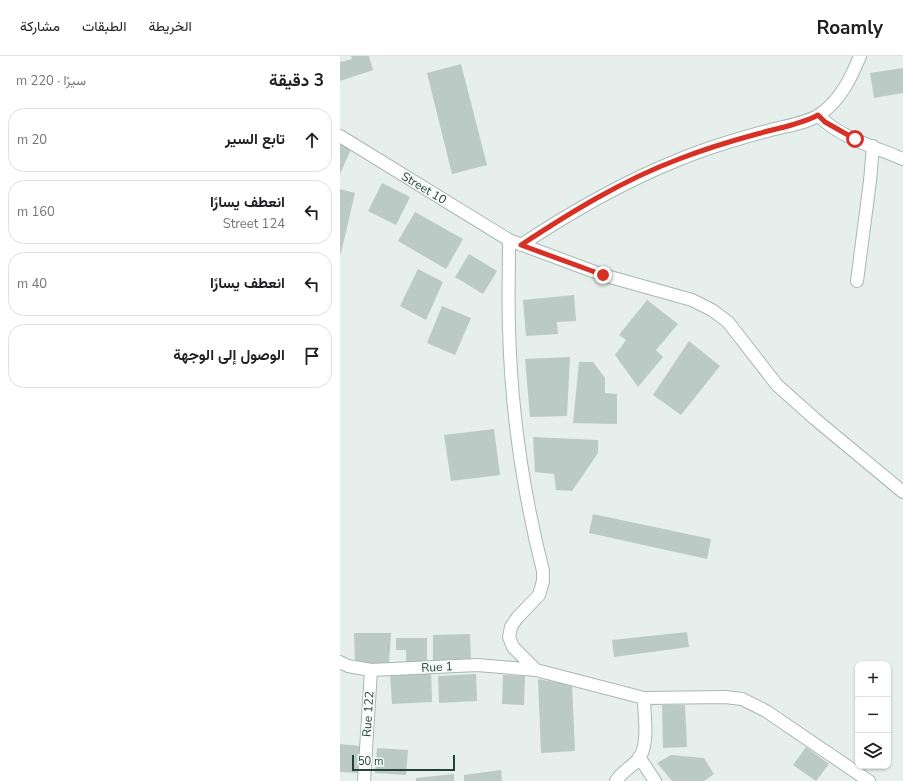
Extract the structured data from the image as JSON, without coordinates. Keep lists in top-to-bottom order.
{
  "streets": {
    "street": ["Street 10", "Rue 1", "Rue 122"]
  },
  "crossings": [
    ["Rue 1", "Rue 122"]
  ],
  "scale_bar": "50 m",
  "page": {
    "header": "Roamly",
    "nav": ["الخريطة", "الطبقات", "مشاركة"],
    "heading": ["3 دقيقة", "سيرًا · 220 m"],
    "list": [
      ["تابع السير", "20 m"],
      ["انعطف يسارًا", "Street 124", "160 m"],
      ["انعطف يسارًا", "40 m"],
      "الوصول إلى الوجهة"
    ],
    "map_buttons": ["+", "−"],
    "scale": "50 m"
  }
}
